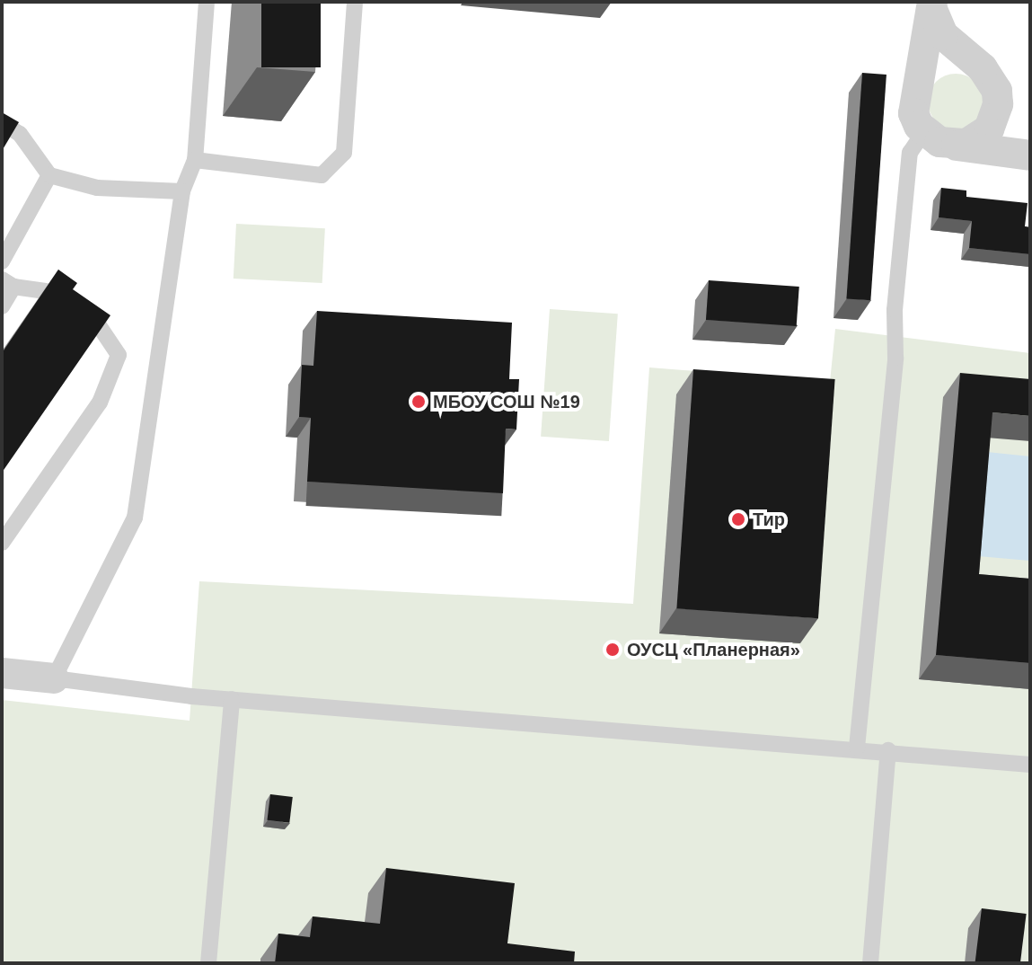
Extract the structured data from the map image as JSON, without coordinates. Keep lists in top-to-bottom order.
{
  "places": ["МБОУ СОШ №19", "Тир", "ОУСЦ «Планерная»"]
}
